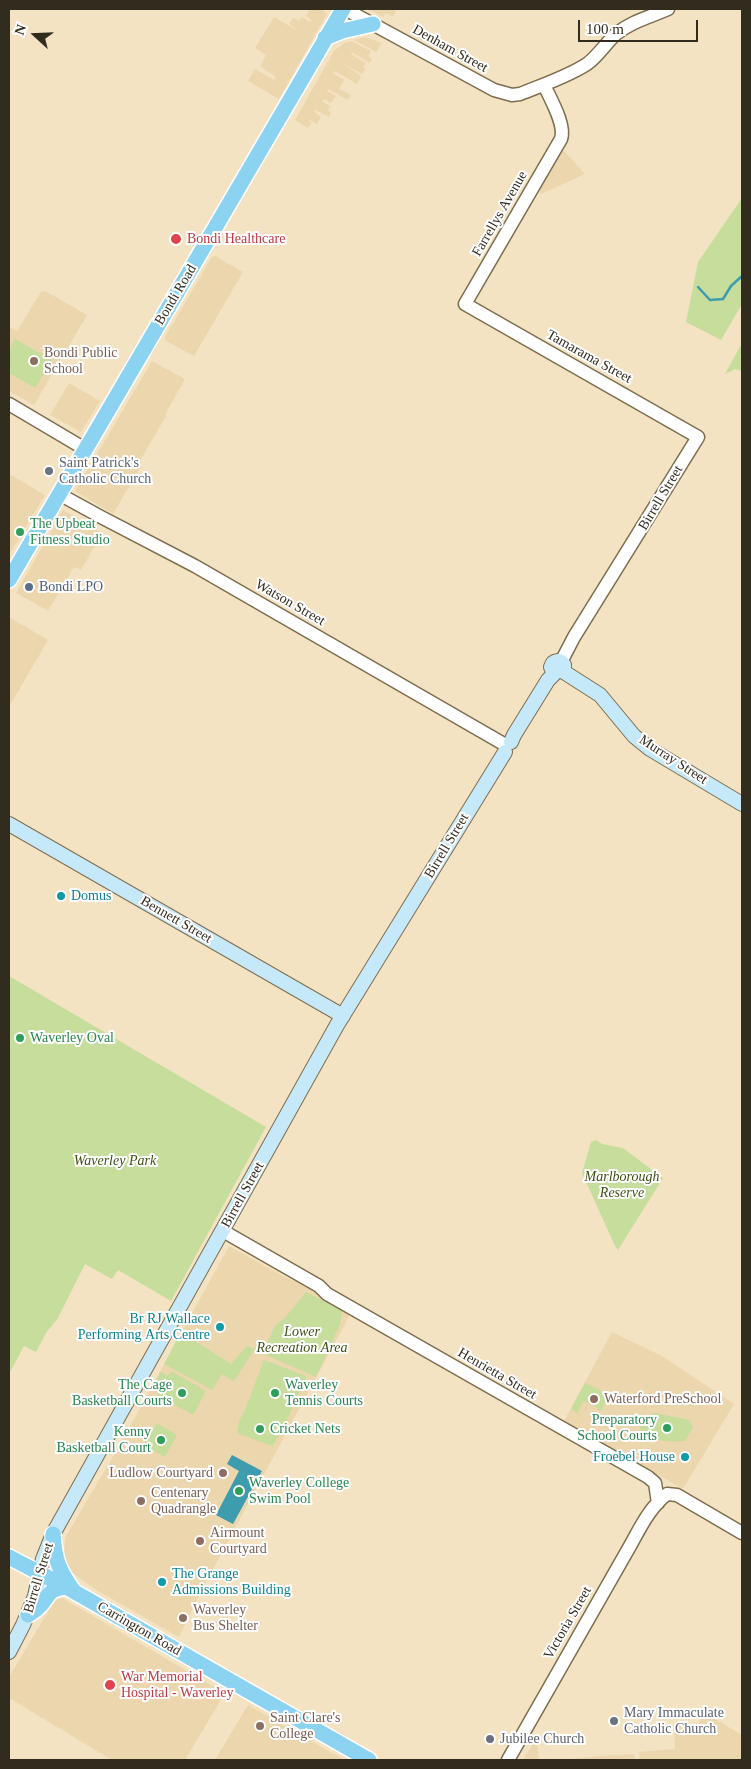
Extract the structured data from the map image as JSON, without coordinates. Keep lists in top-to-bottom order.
{
  "streets": {
    "main road": [
      "Bondi Road",
      "Birrell Street",
      "Murray Street",
      "Bennett Street",
      "Carrington Road"
    ],
    "street": [
      "Denham Street",
      "Farrellys Avenue",
      "Tamarama Street",
      "Watson Street",
      "Henrietta Street",
      "Victoria Street"
    ]
  },
  "crossings": [
    ["Denham Street", "Farrellys Avenue"],
    ["Denham Street", "Bondi Road"],
    ["Farrellys Avenue", "Tamarama Street"],
    ["Bondi Road", "Watson Street"],
    ["Tamarama Street", "Birrell Street"],
    ["Birrell Street", "Watson Street"],
    ["Birrell Street", "Murray Street"],
    ["Birrell Street", "Bennett Street"],
    ["Birrell Street", "Henrietta Street"],
    ["Birrell Street", "Carrington Road"],
    ["Henrietta Street", "Victoria Street"]
  ],
  "parks": ["Waverley Park", "Marlborough Reserve", "Lower Recreation Area"],
  "places": [
    "Bondi Healthcare",
    "Bondi Public School",
    "Saint Patrick's Catholic Church",
    "The Upbeat Fitness Studio",
    "Bondi LPO",
    "Domus",
    "Waverley Oval",
    "Br RJ Wallace Performing Arts Centre",
    "The Cage Basketball Courts",
    "Waverley Tennis Courts",
    "Waterford PreSchool",
    "Preparatory School Courts",
    "Cricket Nets",
    "Kenny Basketball Court",
    "Froebel House",
    "Ludlow Courtyard",
    "Waverley College Swim Pool",
    "Centenary Quadrangle",
    "Airmount Courtyard",
    "The Grange Admissions Building",
    "Waverley Bus Shelter",
    "War Memorial Hospital - Waverley",
    "Mary Immaculate Catholic Church",
    "Saint Clare's College",
    "Jubilee Church"
  ],
  "scale_bar": "100 m",
  "north": "left"
}
